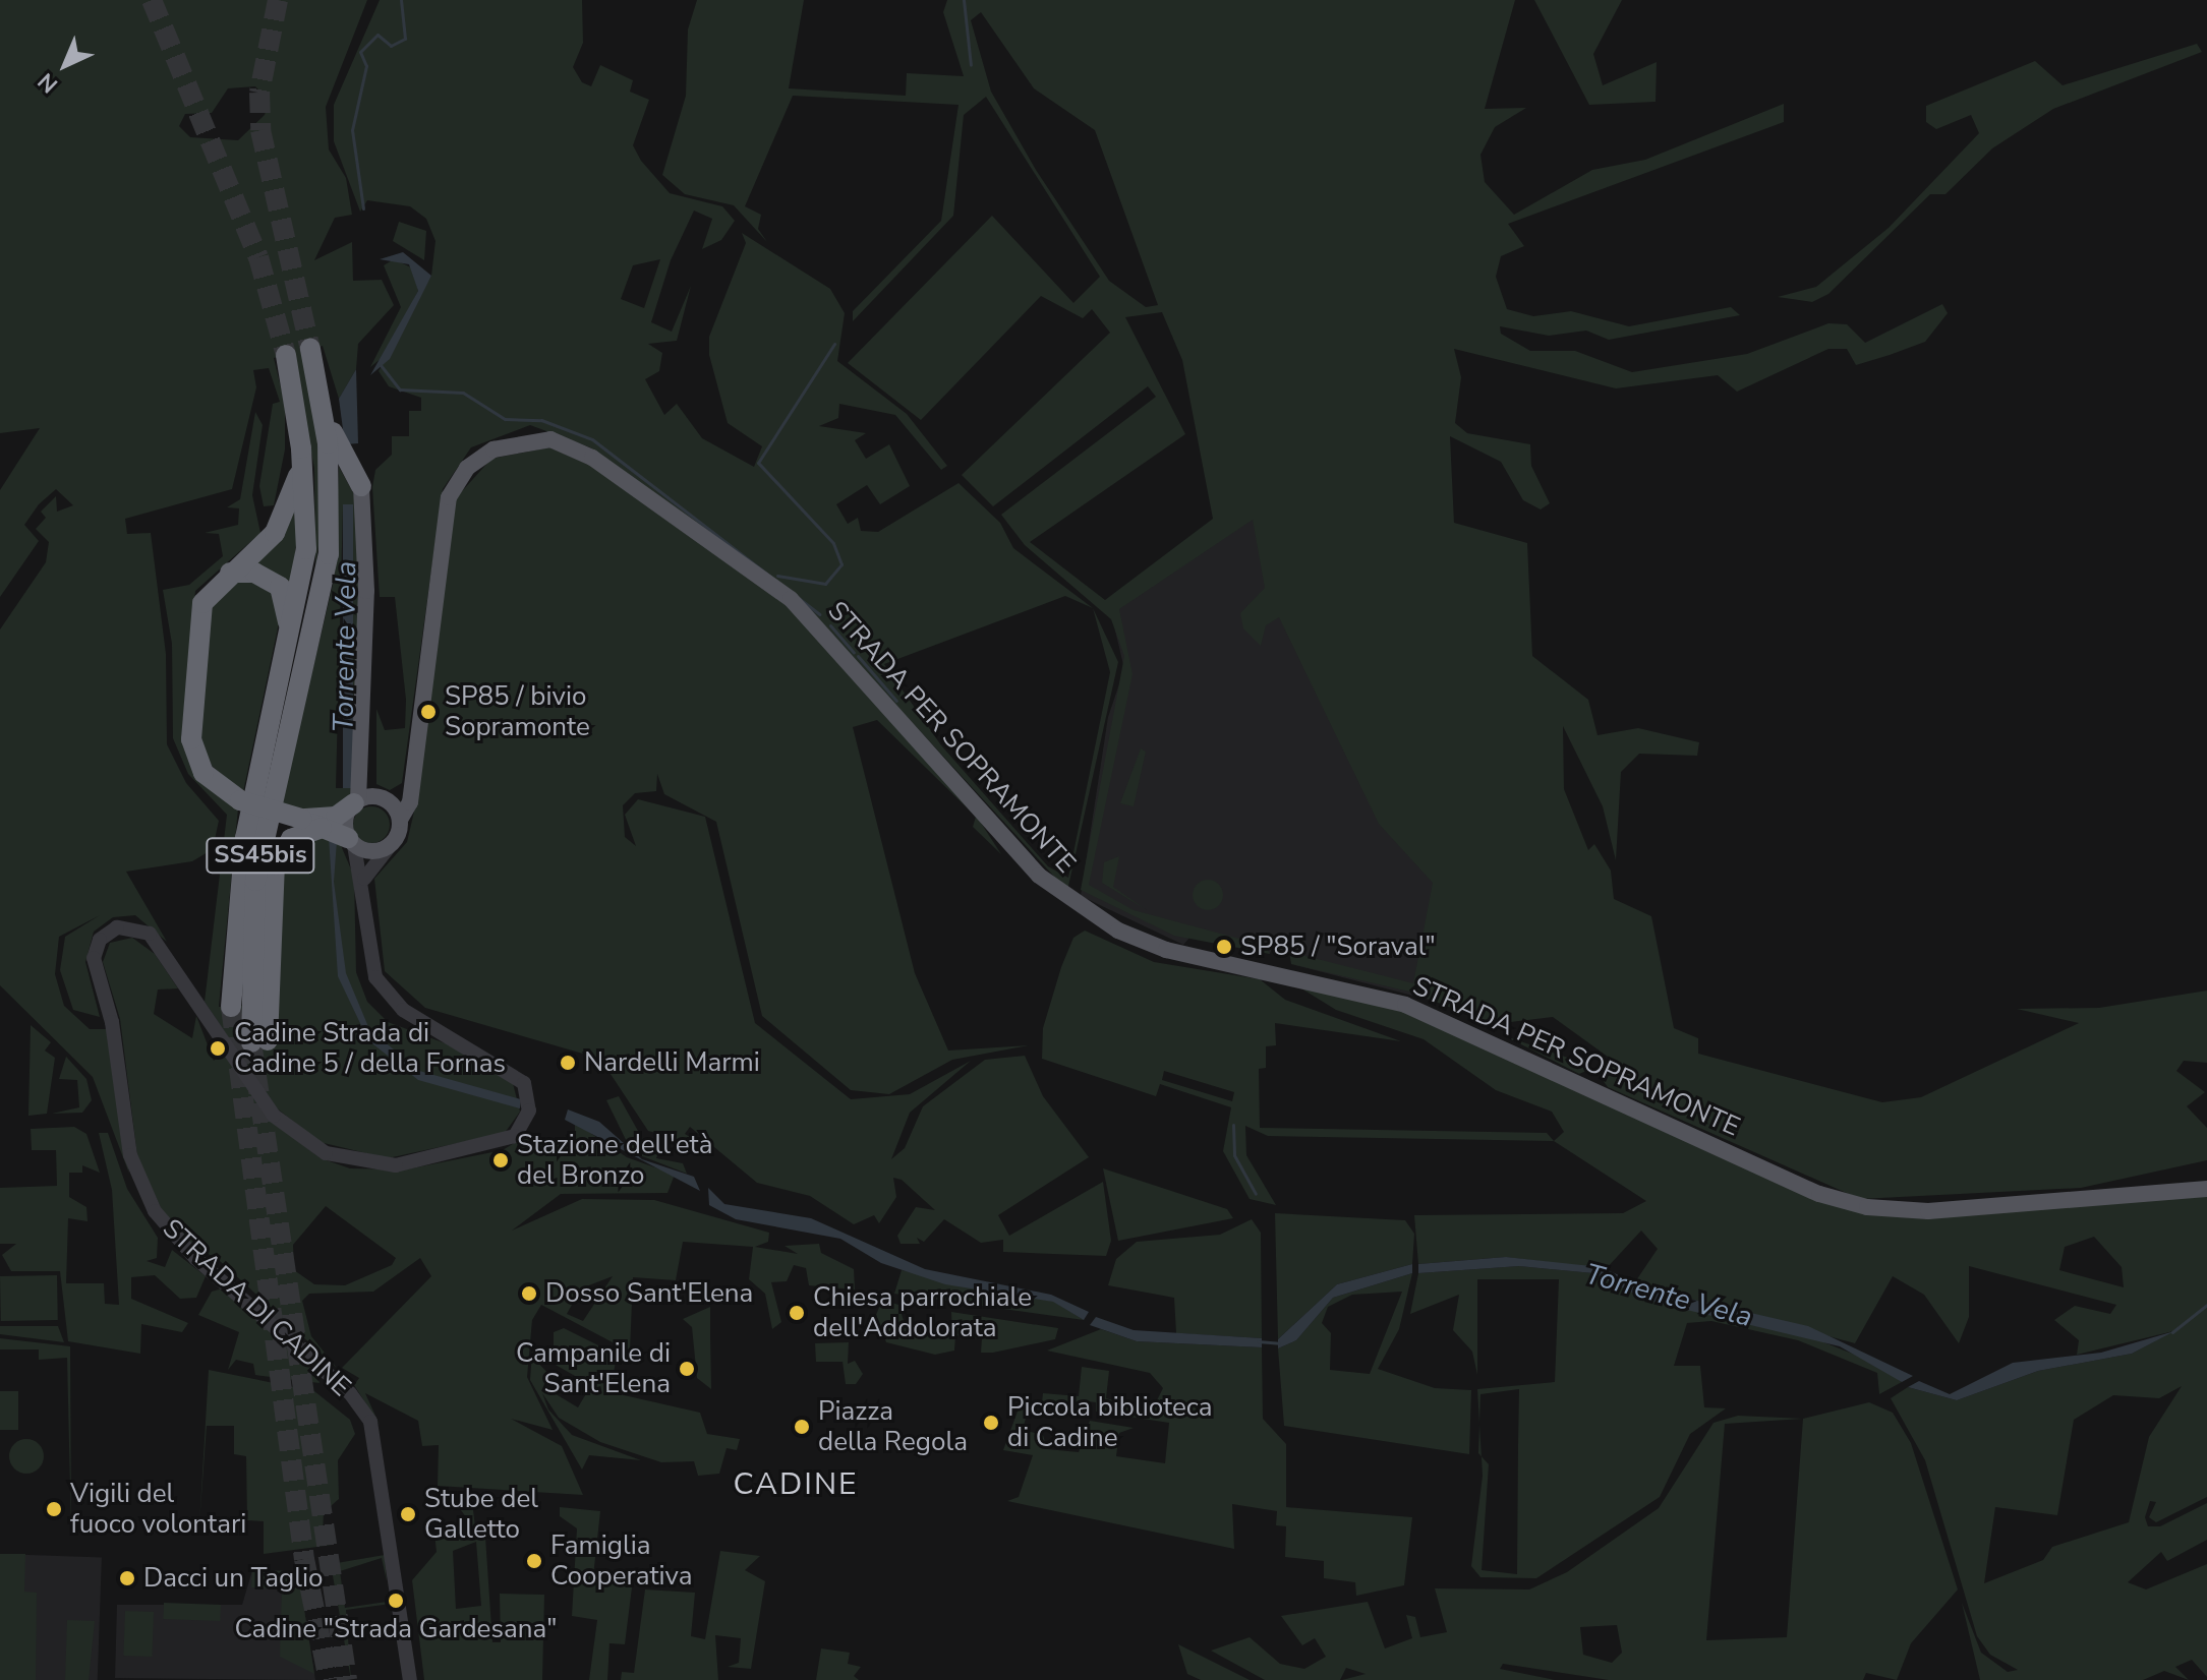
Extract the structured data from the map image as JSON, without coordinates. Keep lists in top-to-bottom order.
{
  "streets": {
    "highway": ["SS45bis"],
    "main road": ["STRADA PER SOPRAMONTE"],
    "street": ["STRADA DI CADINE"]
  },
  "crossings": [
    ["STRADA PER SOPRAMONTE", "STRADA DI CADINE"]
  ],
  "districts": ["CADINE"],
  "water": ["Torrente Vela"],
  "places": [
    "SP85 / bivio Sopramonte",
    "SP85 / \"Soraval\"",
    "Cadine Strada di Cadine 5 / della Fornas",
    "Nardelli Marmi",
    "Stazione dell'età del Bronzo",
    "Dosso Sant'Elena",
    "Chiesa parrochiale dell'Addolorata",
    "Campanile di Sant'Elena",
    "Piccola biblioteca di Cadine",
    "Piazza della Regola",
    "Vigili del fuoco volontari",
    "Stube del Galletto",
    "Famiglia Cooperativa",
    "Dacci un Taglio",
    "Cadine \"Strada Gardesana\""
  ],
  "north": "bottom left"
}
